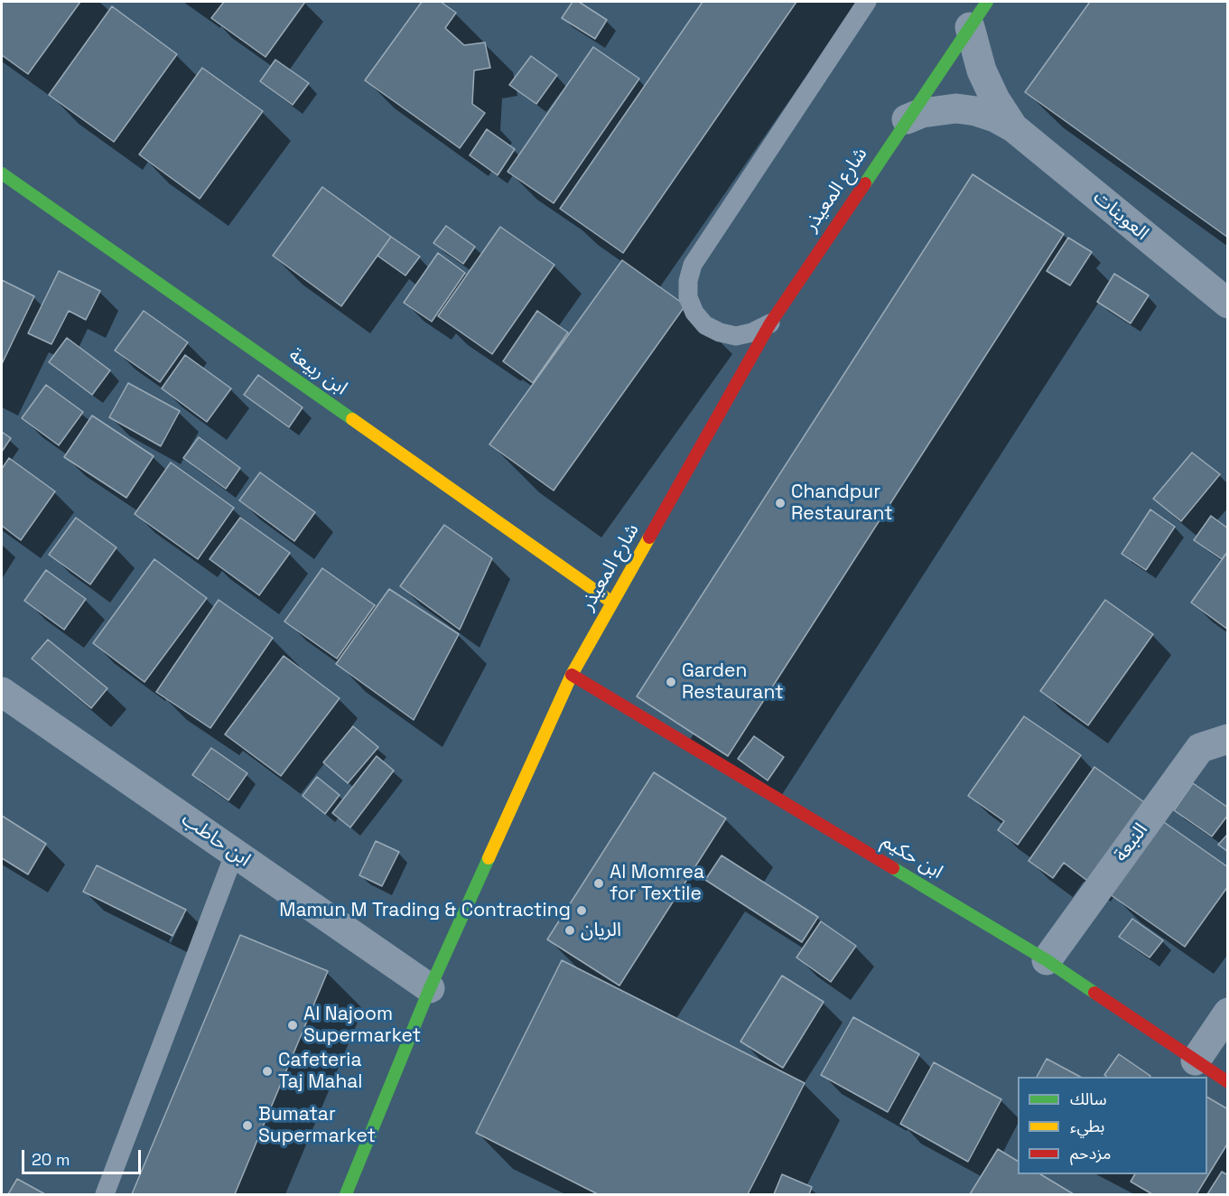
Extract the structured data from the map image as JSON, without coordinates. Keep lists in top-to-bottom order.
{
  "streets": {
    "street": [
      "شارع المعيذر",
      "العوينات",
      "ابن ربيعة",
      "ابن حاطب",
      "النبعة",
      "ابن حكيم"
    ]
  },
  "crossings": [
    ["شارع المعيذر", "العوينات"],
    ["شارع المعيذر", "ابن ربيعة"],
    ["شارع المعيذر", "ابن حاطب"],
    ["شارع المعيذر", "ابن حكيم"],
    ["النبعة", "ابن حكيم"]
  ],
  "places": [
    "Chandpur Restaurant",
    "Garden Restaurant",
    "Al Momrea for Textile",
    "Mamun M Trading & Contracting",
    "الريان",
    "Al Najoom Supermarket",
    "Cafeteria Taj Mahal",
    "Bumatar Supermarket"
  ],
  "legend": ["سالك", "بطيء", "مزدحم"],
  "scale_bar": "20 m"
}
